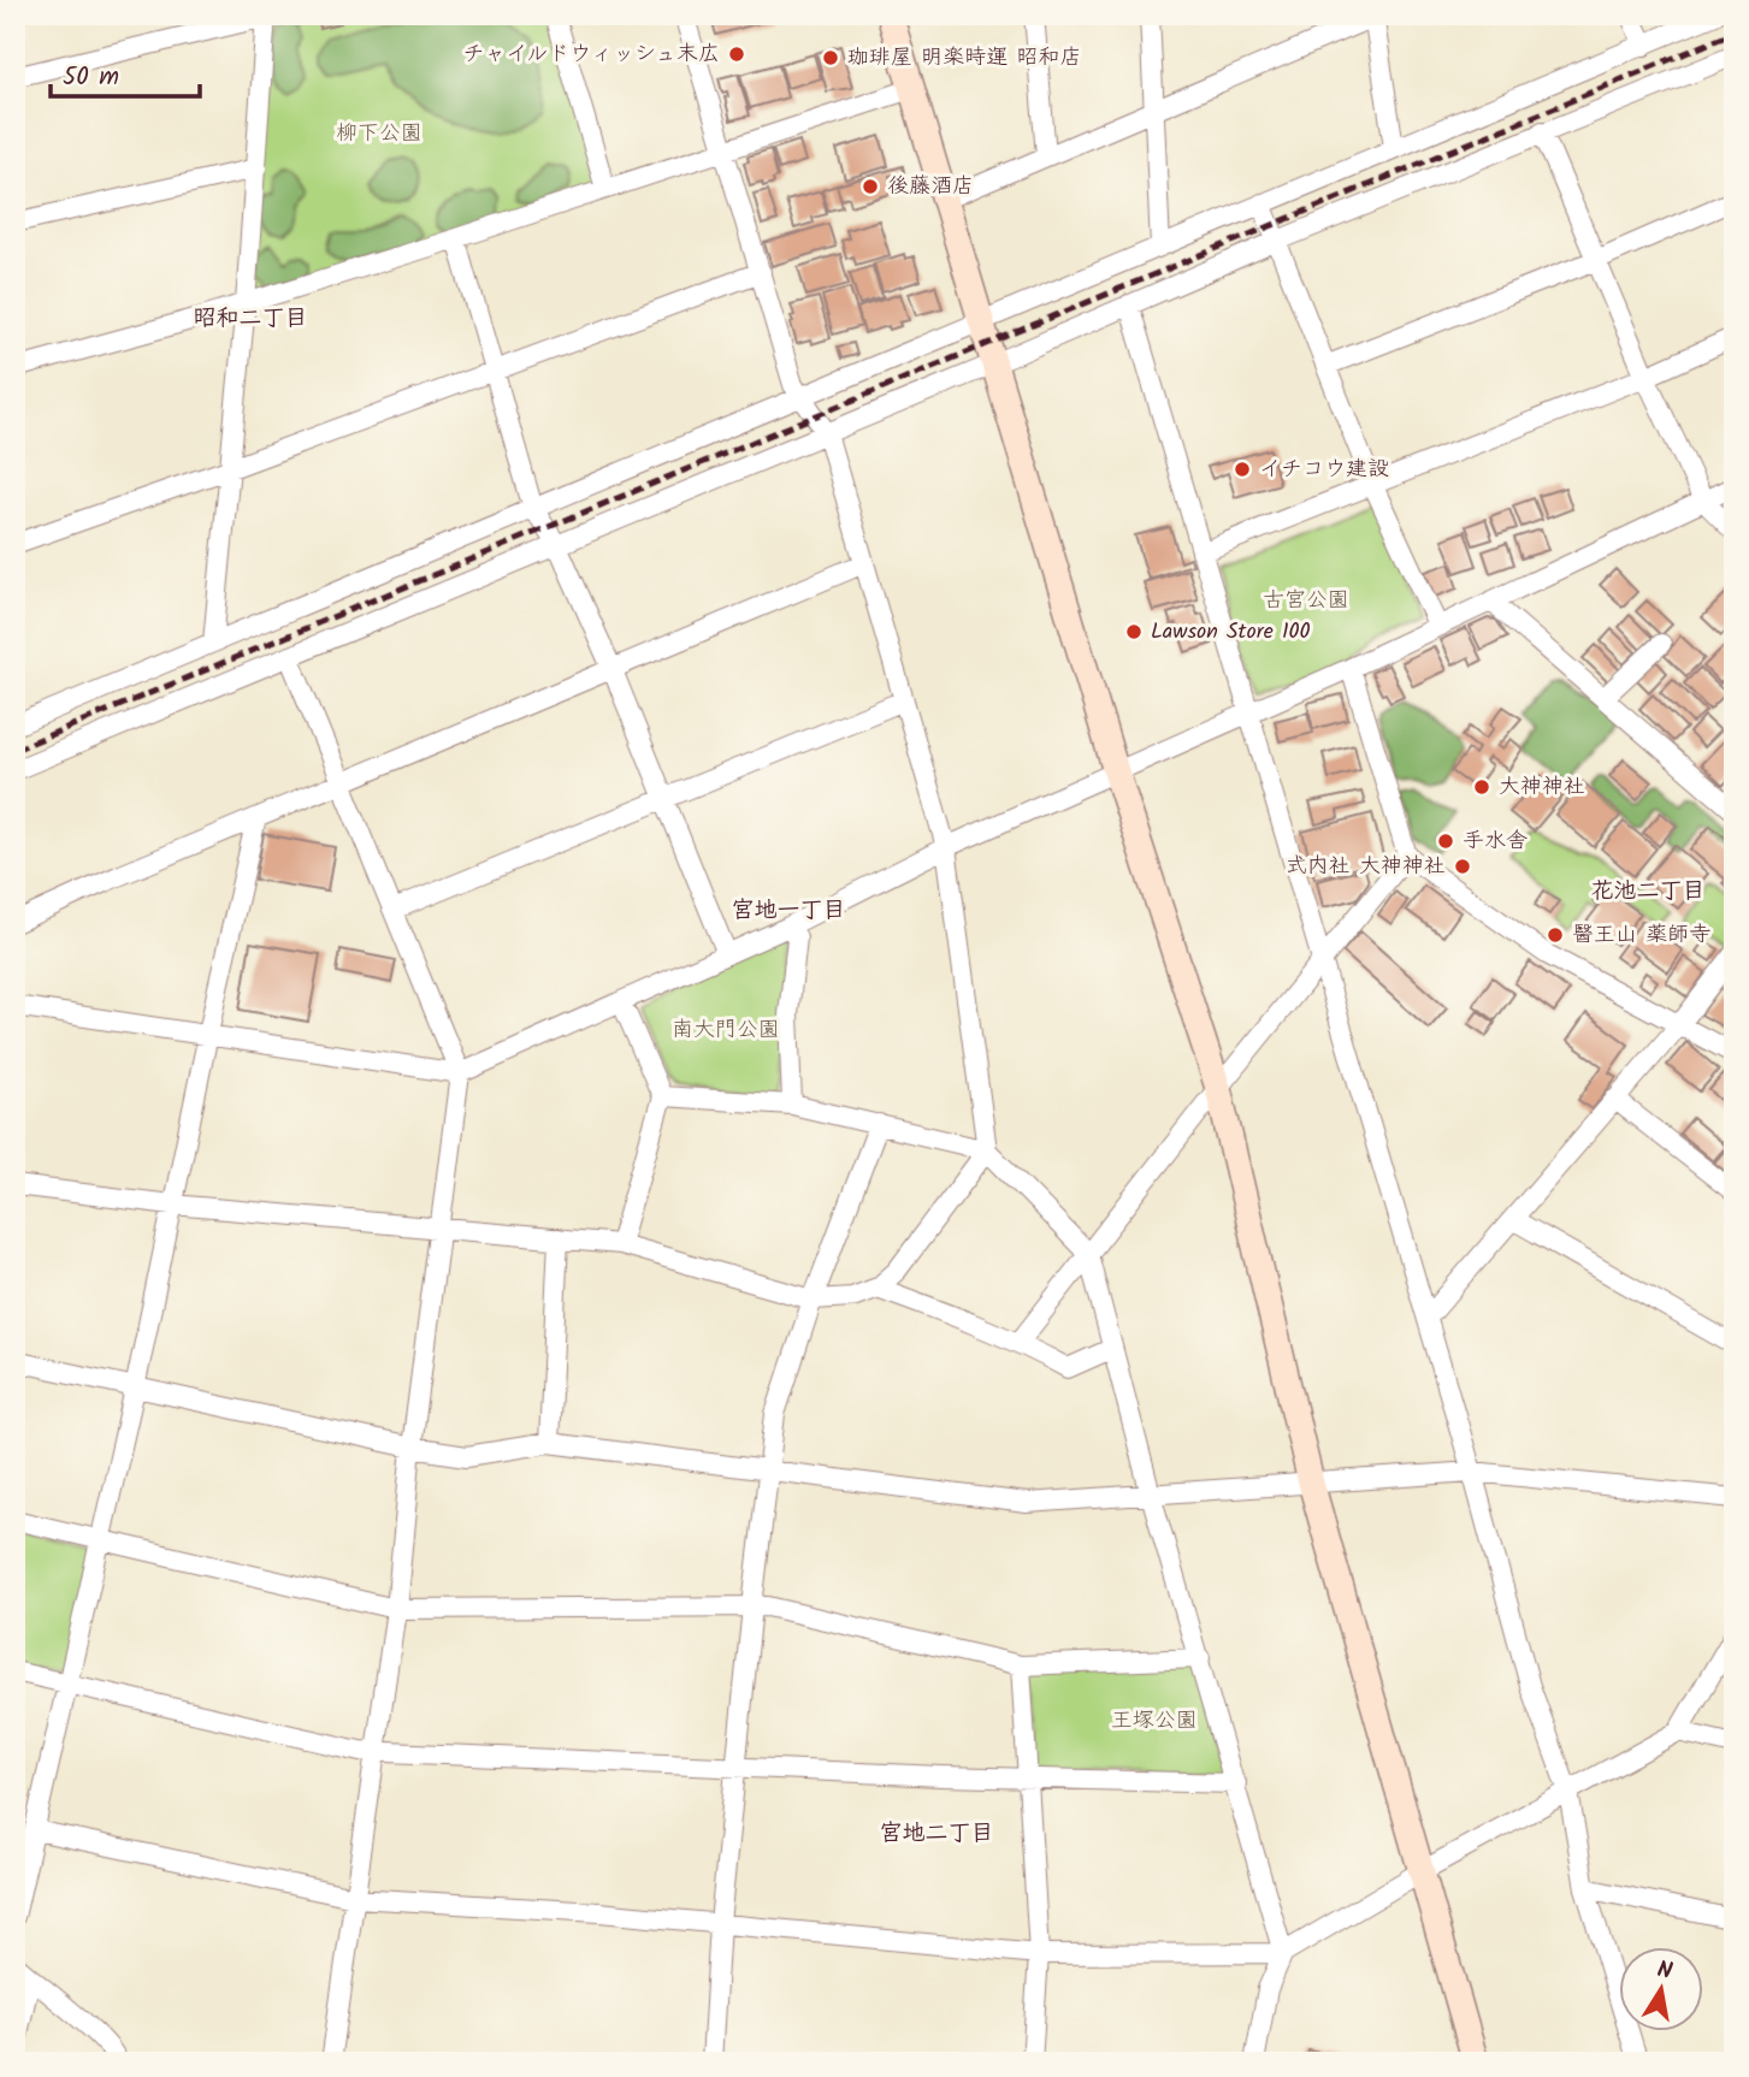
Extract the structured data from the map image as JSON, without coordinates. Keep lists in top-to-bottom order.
{
  "districts": [
    "昭和二丁目",
    "花池二丁目",
    "宮地一丁目",
    "宮地二丁目"
  ],
  "parks": [
    "柳下公園",
    "古宮公園",
    "南大門公園",
    "王塚公園"
  ],
  "places": [
    "チャイルドウィッシュ末広",
    "珈琲屋 明楽時運 昭和店",
    "後藤酒店",
    "イチコウ建設",
    "Lawson Store 100",
    "大神神社",
    "手水舎",
    "式内社 大神神社",
    "醫王山 薬師寺"
  ],
  "scale_bar": "50 m",
  "north": "top"
}
